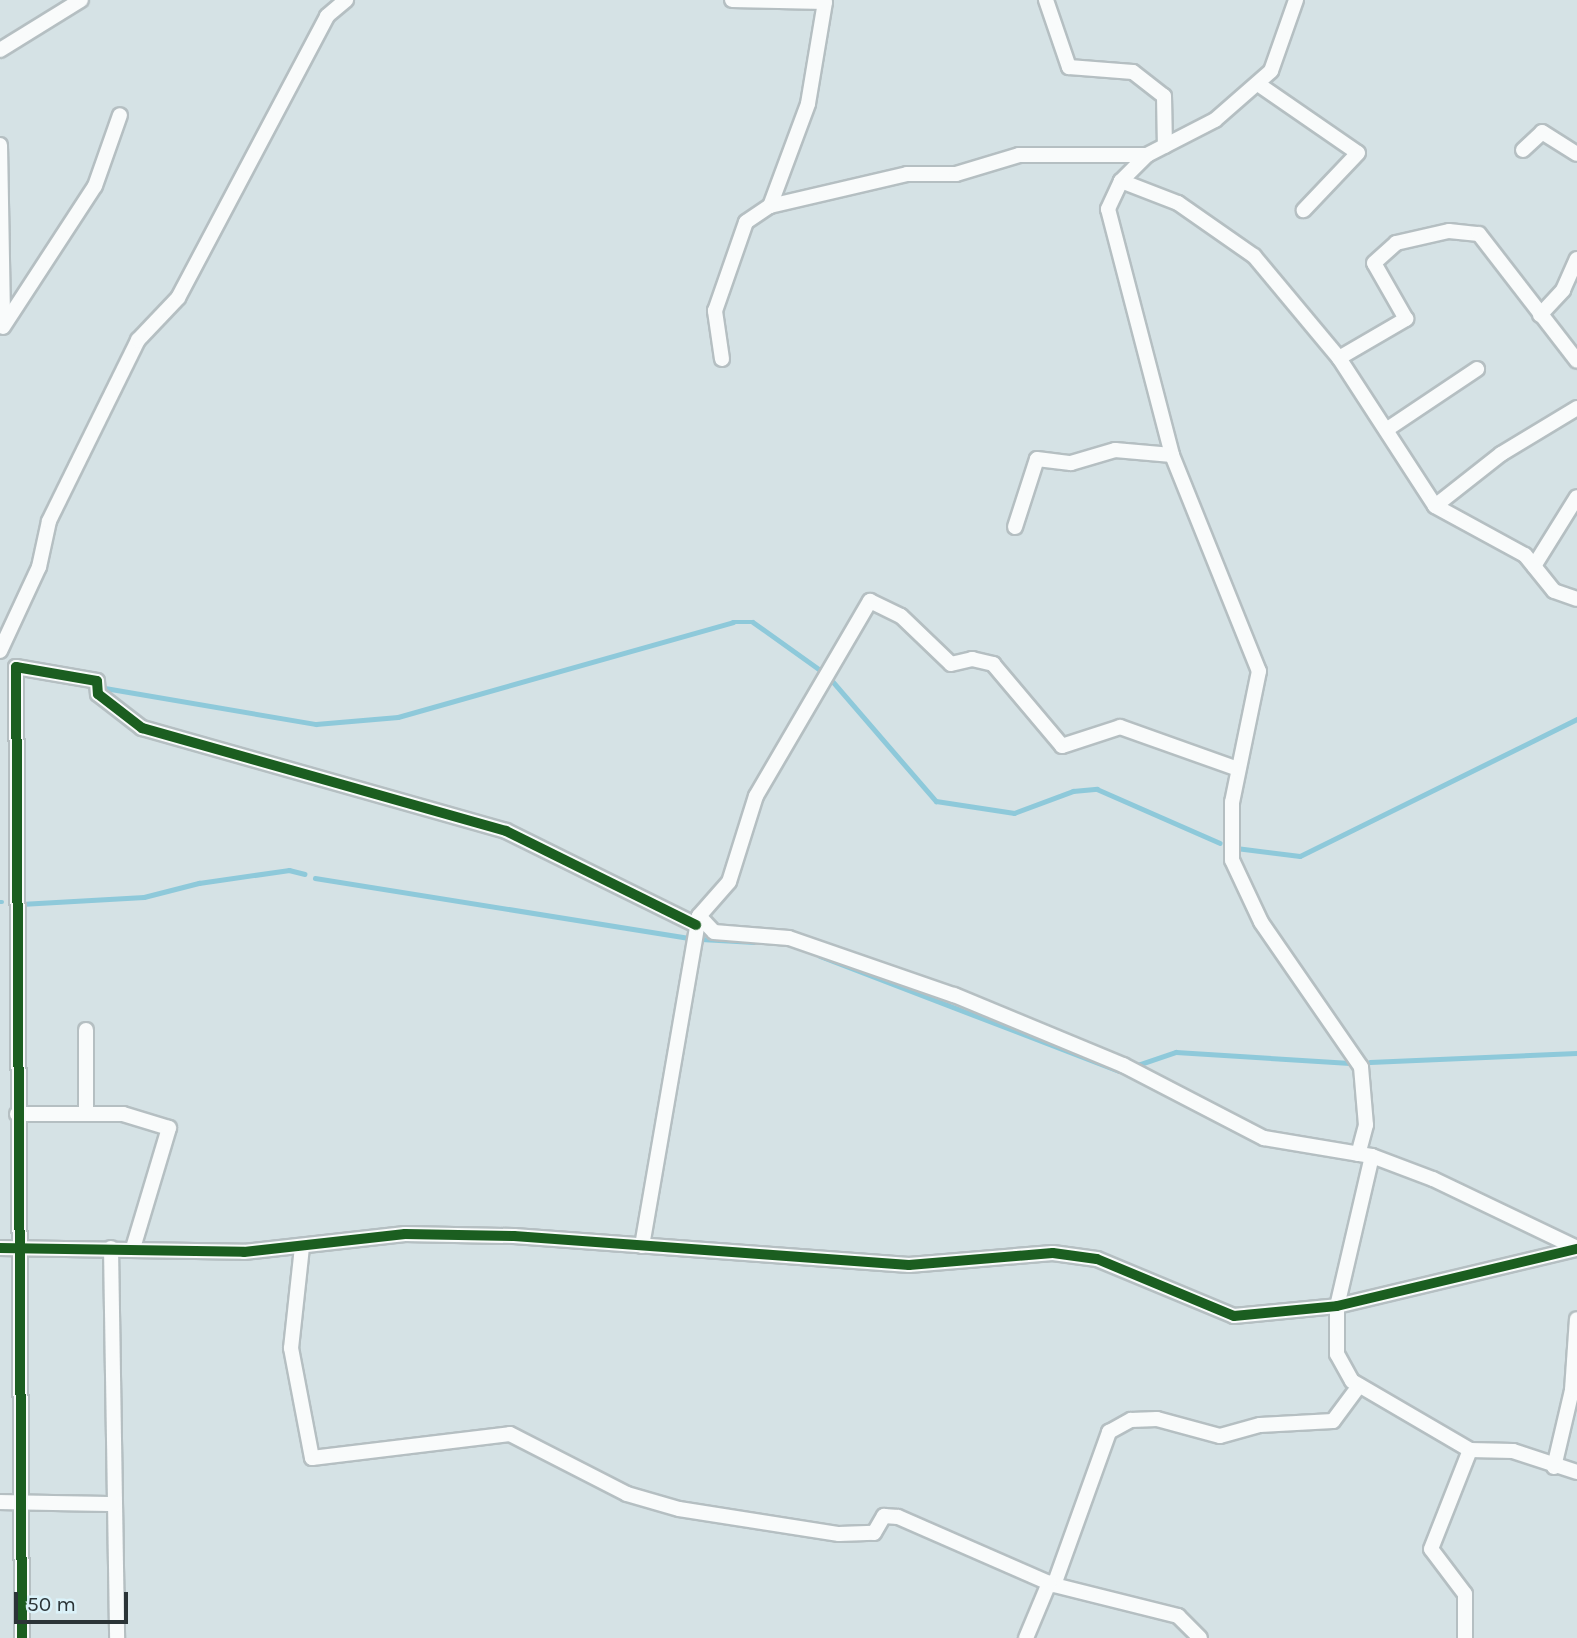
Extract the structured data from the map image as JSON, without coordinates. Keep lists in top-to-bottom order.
{
  "scale_bar": "50 m"
}
